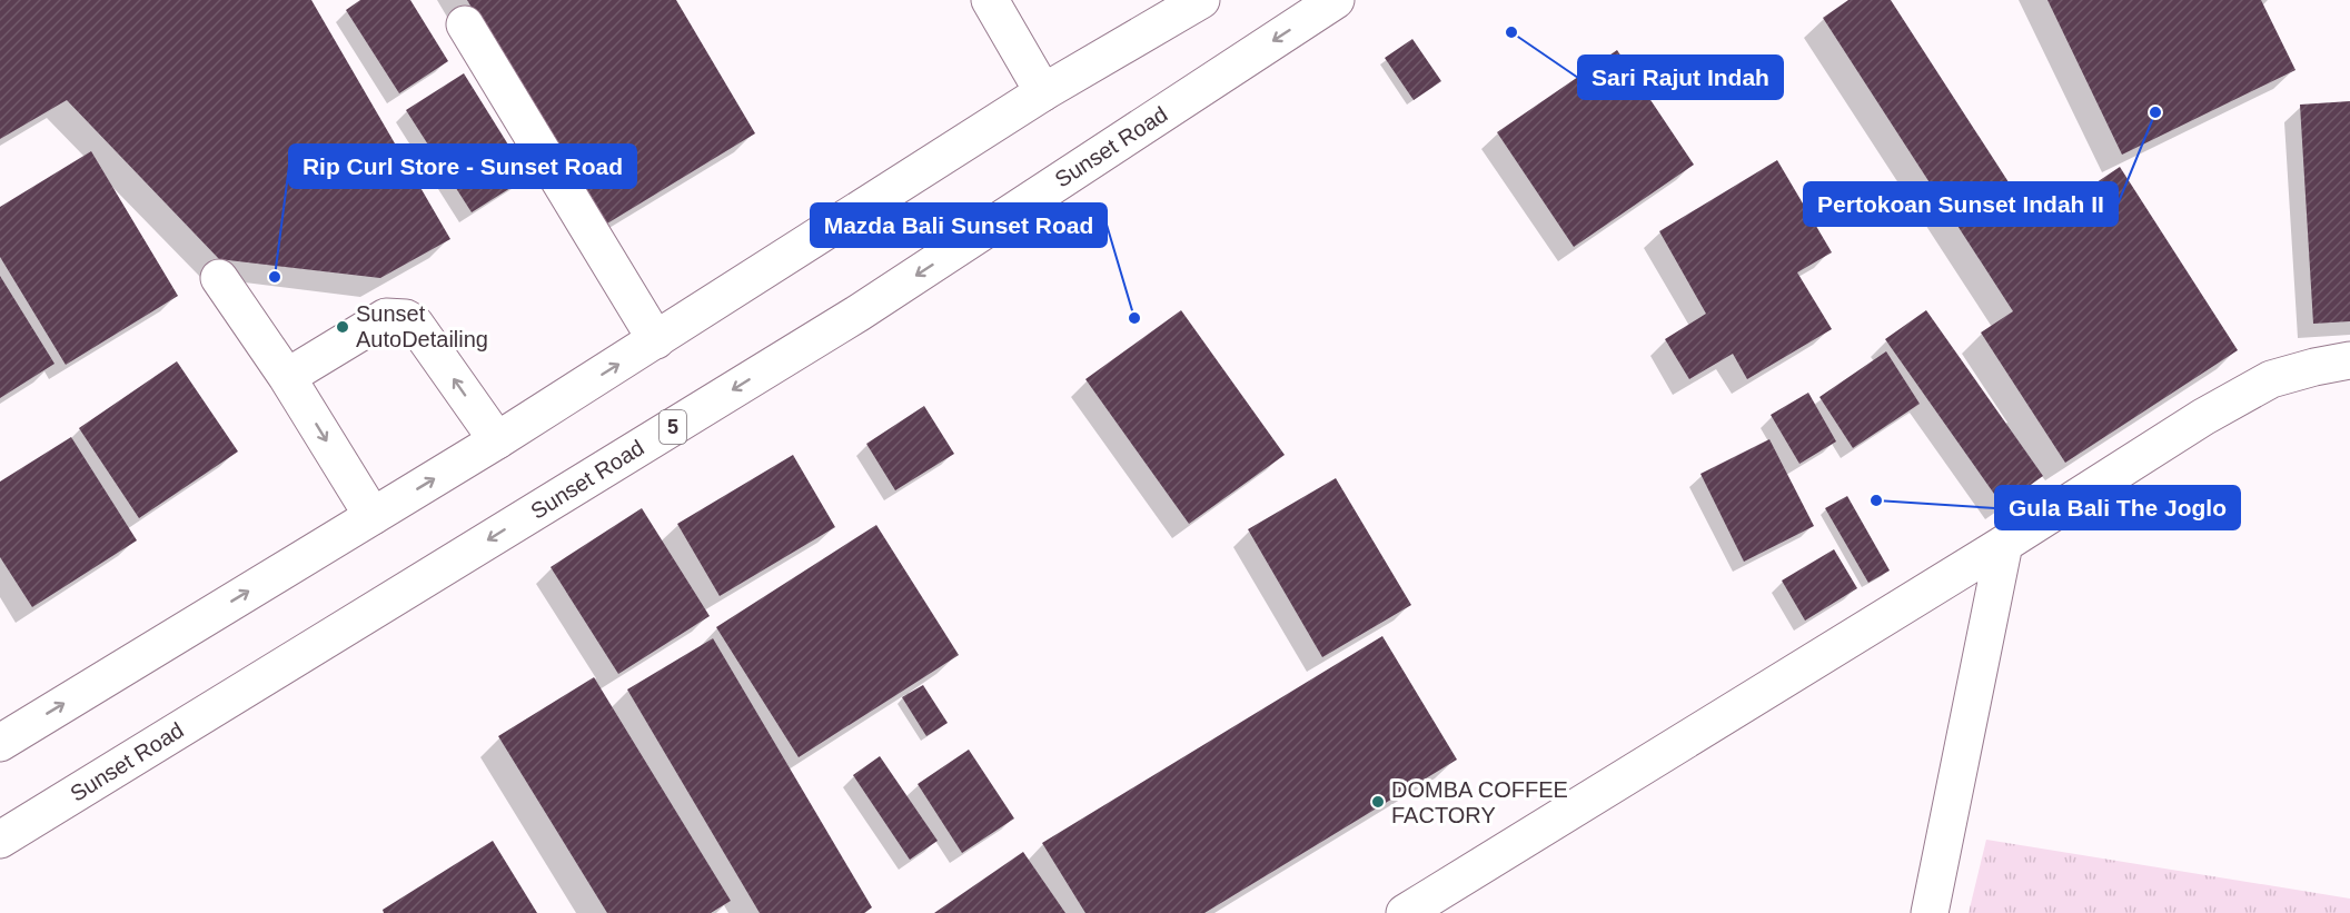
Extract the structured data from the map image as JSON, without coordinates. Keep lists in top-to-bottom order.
{
  "streets": {
    "main road": ["Sunset Road", "5"]
  },
  "places": [
    "Sari Rajut Indah",
    "Pertokoan Sunset Indah II",
    "Rip Curl Store - Sunset Road",
    "Mazda Bali Sunset Road",
    "Sunset AutoDetailing",
    "Gula Bali The Joglo",
    "DOMBA COFFEE FACTORY"
  ]
}
